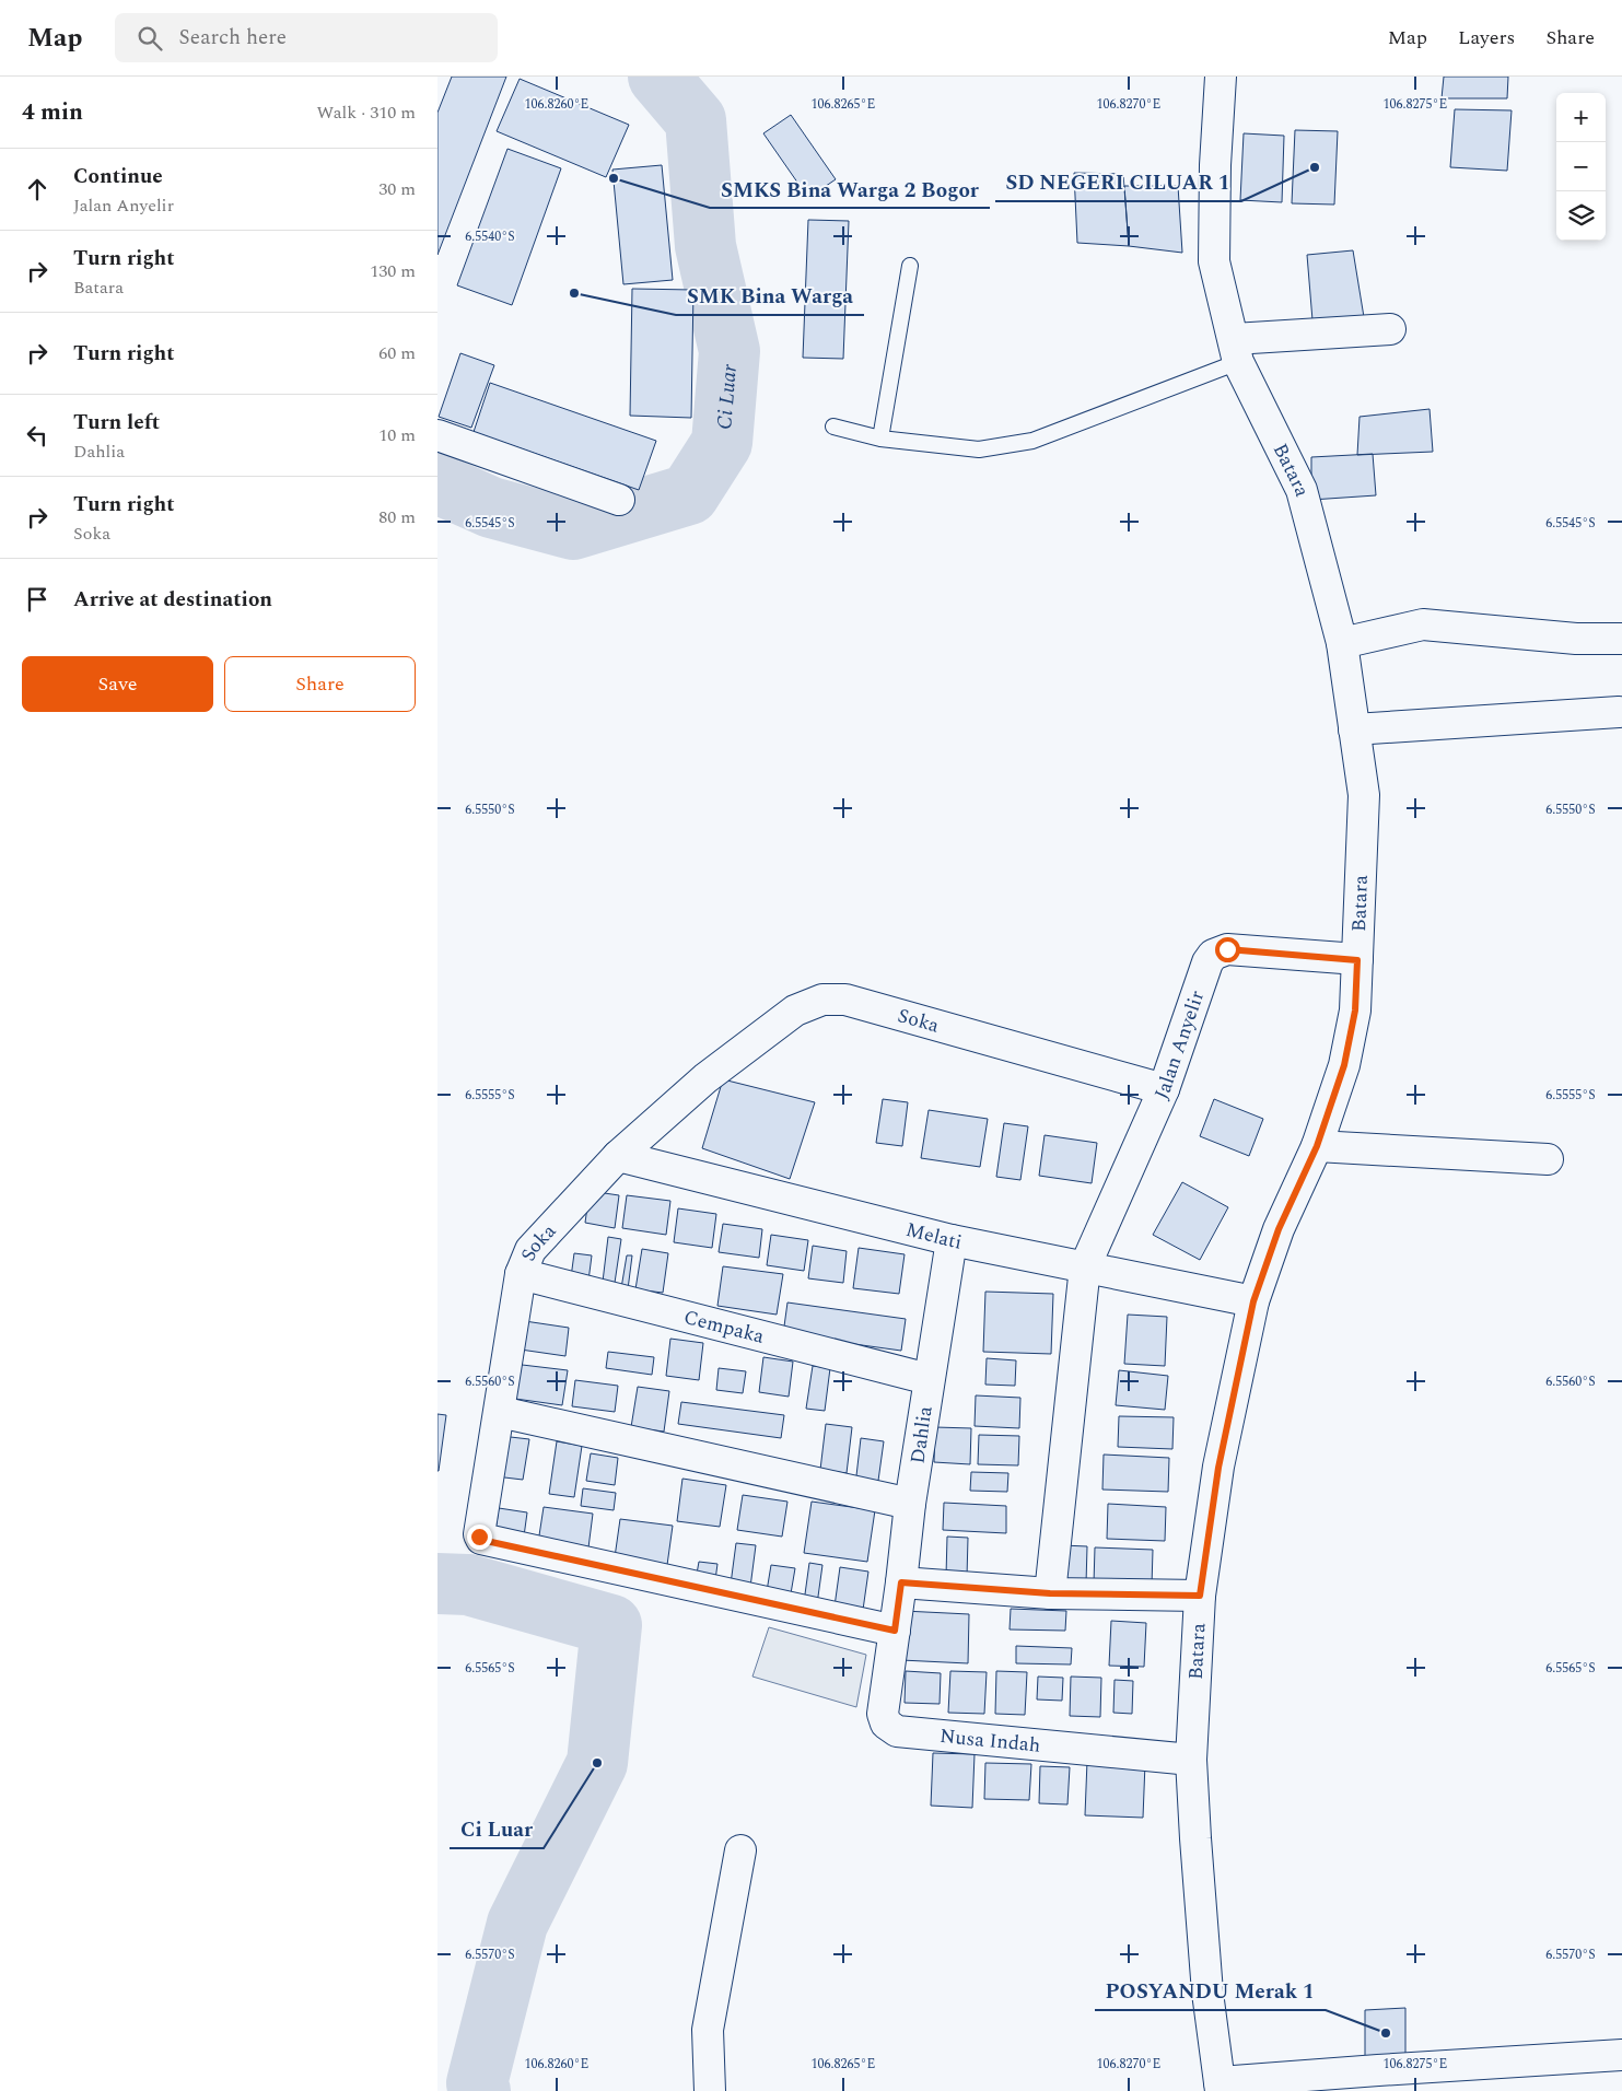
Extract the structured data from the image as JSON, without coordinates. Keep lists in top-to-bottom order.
{
  "streets": {
    "street": [
      "Batara",
      "Soka",
      "Jalan Anyelir",
      "Melati",
      "Cempaka",
      "Dahlia",
      "Nusa Indah"
    ]
  },
  "crossings": [
    ["Batara", "Jalan Anyelir"],
    ["Batara", "Melati"],
    ["Batara", "Nusa Indah"],
    ["Soka", "Jalan Anyelir"],
    ["Soka", "Melati"],
    ["Soka", "Cempaka"],
    ["Soka", "Dahlia"],
    ["Soka", "Nusa Indah"],
    ["Jalan Anyelir", "Melati"],
    ["Melati", "Dahlia"],
    ["Cempaka", "Dahlia"],
    ["Dahlia", "Nusa Indah"]
  ],
  "water": ["Ci Luar"],
  "places": [
    "SD NEGERI CILUAR 1",
    "SMKS Bina Warga 2 Bogor",
    "SMK Bina Warga",
    "Ci Luar",
    "POSYANDU Merak 1"
  ],
  "page": {
    "header": "Map",
    "search": "Search here",
    "nav": ["Map", "Layers", "Share"],
    "heading": ["4 min", "Walk · 310 m"],
    "map_buttons": ["+", "−"],
    "list": [
      ["Continue", "Jalan Anyelir", "30 m"],
      ["Turn right", "Batara", "130 m"],
      ["Turn right", "60 m"],
      ["Turn left", "Dahlia", "10 m"],
      ["Turn right", "Soka", "80 m"],
      "Arrive at destination"
    ],
    "buttons": ["Save", "Share"]
  },
  "coordinates": [
    "106.8260°E",
    "106.8265°E",
    "106.8270°E",
    "106.8275°E",
    "6.5540°S",
    "6.5545°S",
    "6.5550°S",
    "6.5555°S",
    "6.5560°S",
    "6.5565°S",
    "6.5570°S"
  ]
}
